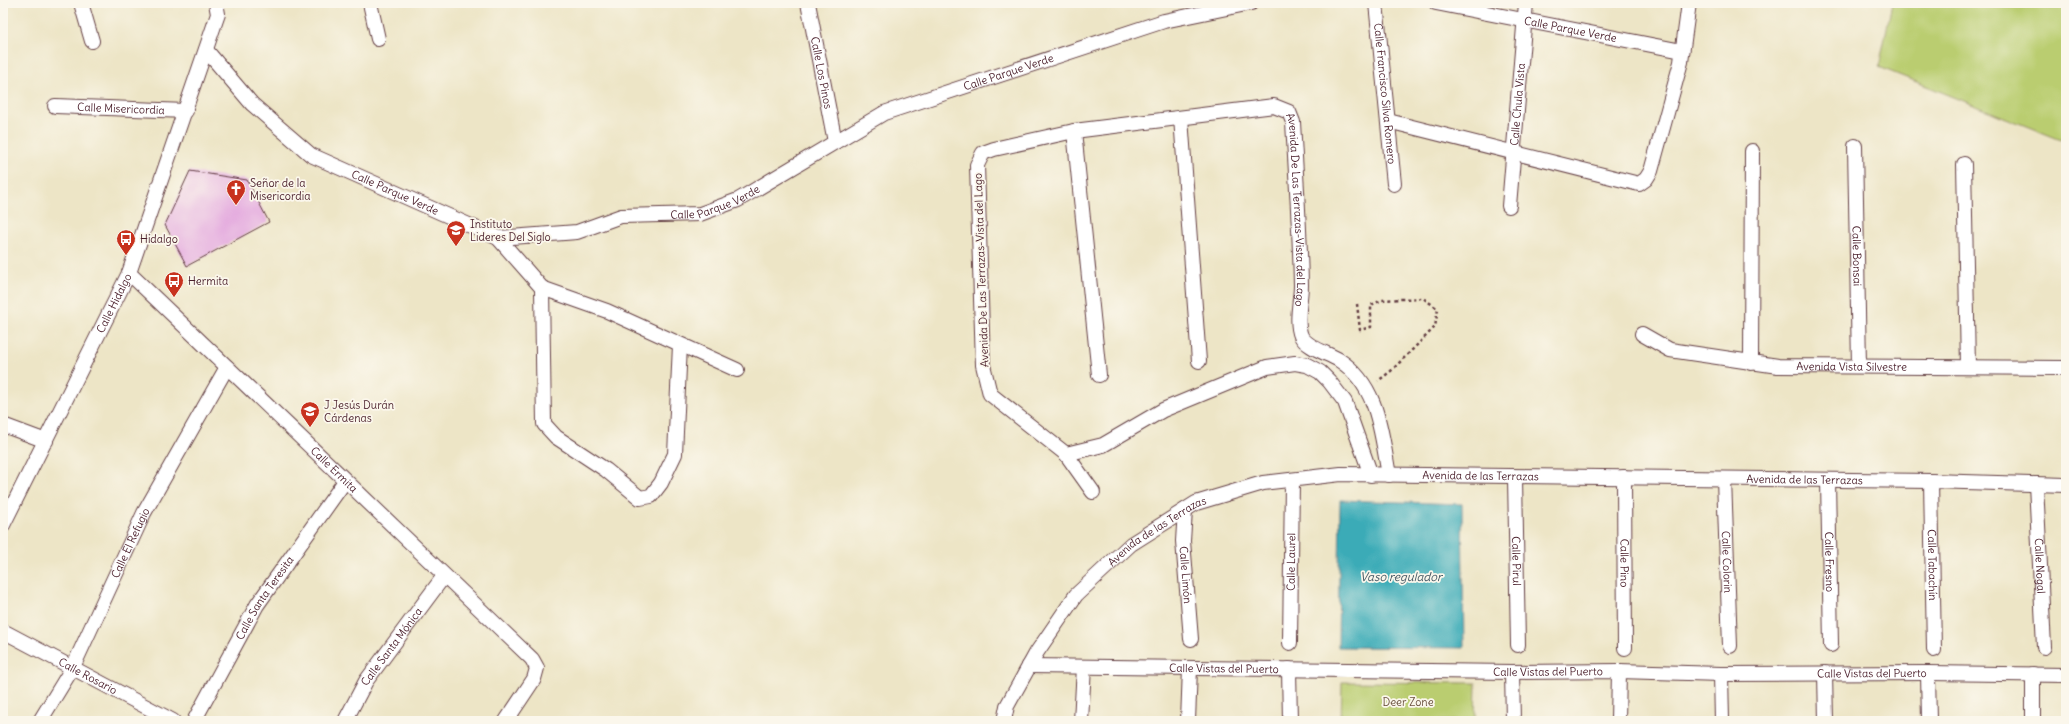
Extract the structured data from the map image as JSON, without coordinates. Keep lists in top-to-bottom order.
{
  "streets": {
    "street": [
      "Calle Parque Verde",
      "Calle Los Pinos",
      "Calle Francisco Silva Romero",
      "Calle Chula Vista",
      "Calle Misericordia",
      "Avenida De Las Terrazas-Vista del Lago",
      "Calle Bonsai",
      "Calle Hidalgo",
      "Avenida Vista Silvestre",
      "Calle Ermita",
      "Avenida de las Terrazas",
      "Calle El Refugio",
      "Calle Pirul",
      "Calle Laurel",
      "Calle Colorin",
      "Calle Fresno",
      "Calle Pino",
      "Calle Tabachín",
      "Calle Nogal",
      "Calle Limón",
      "Calle Santa Teresita",
      "Calle Santa Mónica",
      "Calle Vistas del Puerto",
      "Calle Rosario"
    ]
  },
  "crossings": [
    ["Calle Parque Verde", "Calle Los Pinos"],
    ["Calle Parque Verde", "Calle Chula Vista"],
    ["Calle Parque Verde", "Calle Hidalgo"],
    ["Calle Misericordia", "Calle Hidalgo"],
    ["Avenida De Las Terrazas-Vista del Lago", "Avenida de las Terrazas"],
    ["Calle Bonsai", "Avenida Vista Silvestre"],
    ["Calle Hidalgo", "Calle Ermita"],
    ["Calle Ermita", "Calle El Refugio"],
    ["Calle Ermita", "Calle Santa Teresita"],
    ["Calle Ermita", "Calle Santa Mónica"],
    ["Avenida de las Terrazas", "Calle Pirul"],
    ["Avenida de las Terrazas", "Calle Laurel"],
    ["Avenida de las Terrazas", "Calle Colorin"],
    ["Avenida de las Terrazas", "Calle Fresno"],
    ["Avenida de las Terrazas", "Calle Pino"],
    ["Avenida de las Terrazas", "Calle Tabachín"],
    ["Avenida de las Terrazas", "Calle Nogal"],
    ["Avenida de las Terrazas", "Calle Limón"],
    ["Avenida de las Terrazas", "Calle Vistas del Puerto"],
    ["Calle El Refugio", "Calle Rosario"]
  ],
  "water": ["Vaso regulador"],
  "parks": ["Deer Zone"],
  "places": {
    "church": ["Señor de la Misericordia"],
    "school or university": ["Instituto Lideres Del Siglo", "J Jesús Durán Cárdenas"],
    "bus stop": ["Hidalgo", "Hermita"]
  }
}
